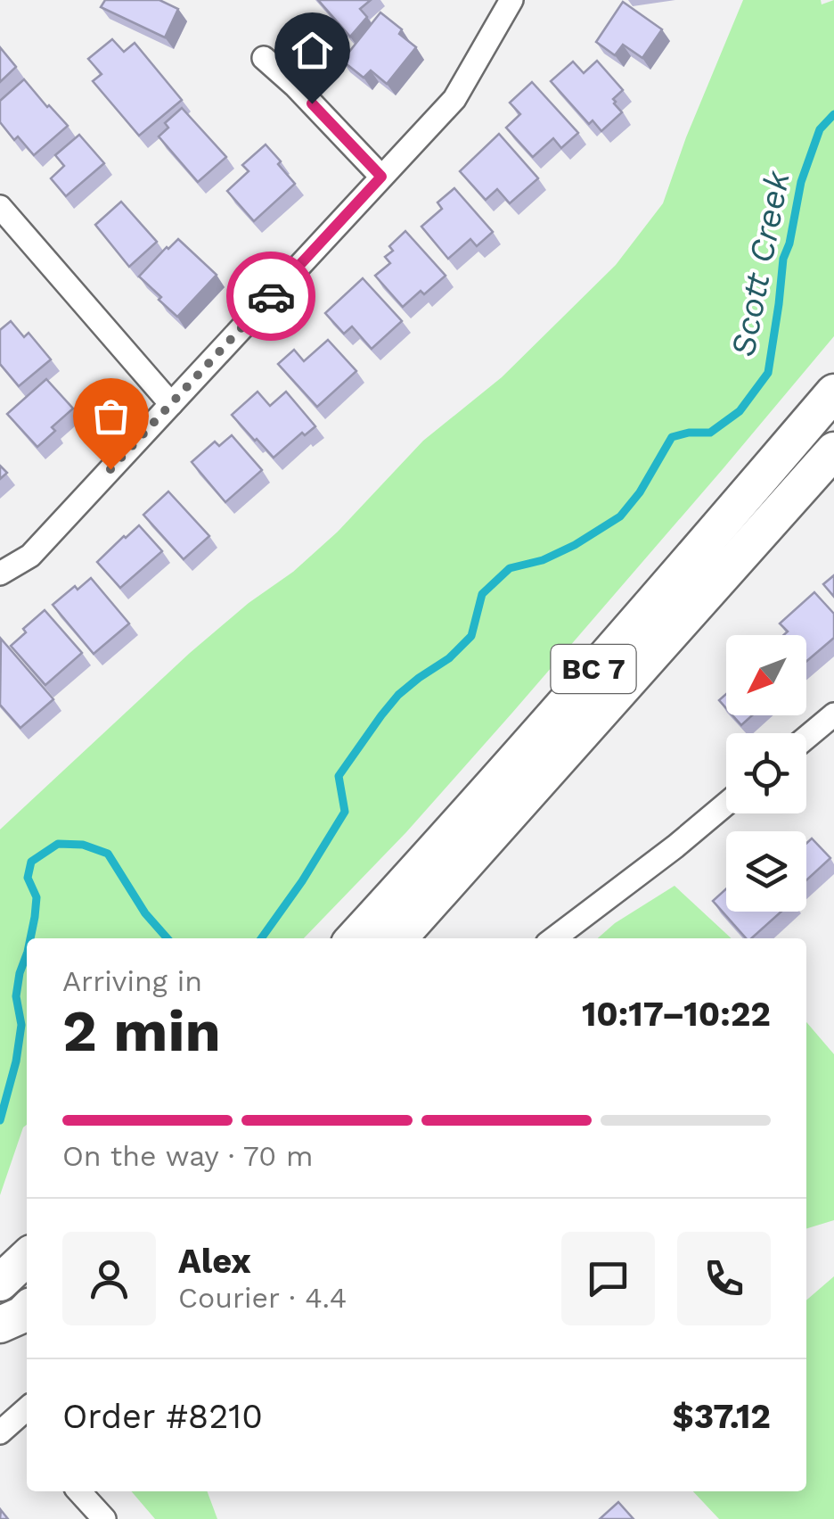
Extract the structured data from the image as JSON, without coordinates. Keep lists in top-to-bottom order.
{
  "streets": {
    "main road": ["BC 7"]
  },
  "water": ["Scott Creek"],
  "north": "bottom left",
  "page": {
    "heading": ["2 min", "Arriving in", "10:17–10:22"],
    "panel": [
      "Alex",
      "Courier · 4.4",
      "Order #8210",
      "$37.12"
    ],
    "bar": "On the way · 70 m"
  }
}
